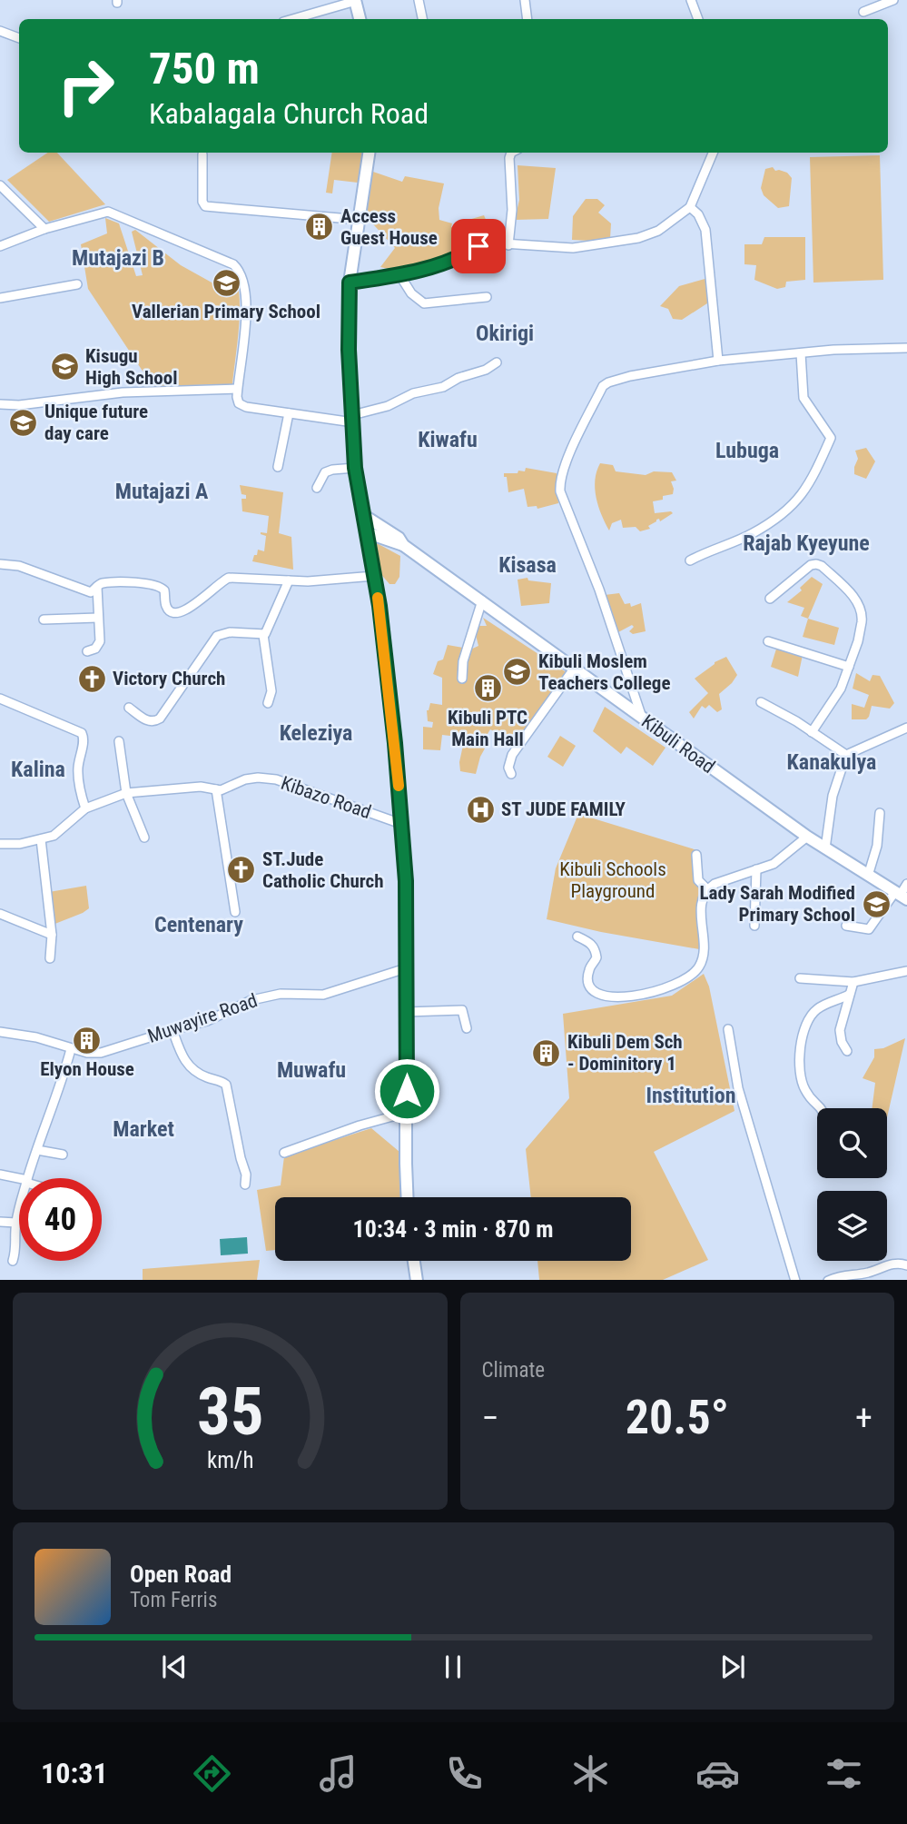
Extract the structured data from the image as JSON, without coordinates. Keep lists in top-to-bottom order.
{
  "streets": {
    "street": ["Kibuli Road", "Kibazo Road", "Muwayire Road"]
  },
  "districts": [
    "Mutajazi B",
    "Okirigi",
    "Kiwafu",
    "Lubuga",
    "Mutajazi A",
    "Rajab Kyeyune",
    "Kisasa",
    "Keleziya",
    "Kanakulya",
    "Kalina",
    "Centenary",
    "Muwafu",
    "Institution",
    "Market"
  ],
  "parks": ["Kibuli Schools Playground"],
  "places": {
    "building": [
      "Access Guest House",
      "Kibuli PTC Main Hall",
      "Elyon House",
      "Kibuli Dem Sch - Dominitory 1"
    ],
    "school or university": [
      "Vallerian Primary School",
      "Kisugu High School",
      "Unique future day care",
      "Kibuli Moslem Teachers College",
      "Lady Sarah Modified Primary School"
    ],
    "church": ["Victory Church", "ST.Jude Catholic Church"],
    "hospital": ["ST JUDE FAMILY"]
  },
  "page": {
    "turn": ["750 m", "Kabalagala Church Road"],
    "limit": "40",
    "trip": "10:34 · 3 min · 870 m",
    "tile": "Climate",
    "heat": ["−", "20.5°", "+"],
    "song": ["Open Road", "Tom Ferris"],
    "tabs": "10:31",
    "gauge": ["35", "km/h"]
  }
}
